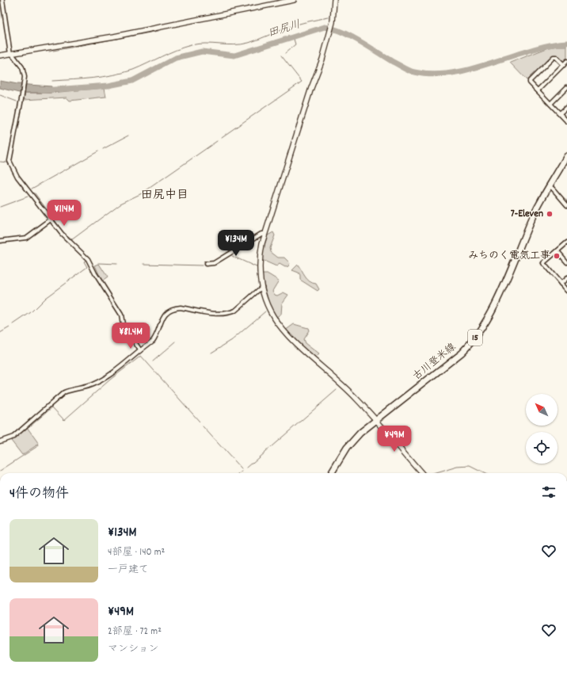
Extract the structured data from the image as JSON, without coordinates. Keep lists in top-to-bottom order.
{
  "streets": {
    "main road": ["15", "古川登米線"]
  },
  "districts": ["田尻中目"],
  "water": ["田尻川"],
  "places": ["7-Eleven", "みちのく電気工事"],
  "north": "top left",
  "page": {
    "price": [
      "¥114M",
      "¥134M",
      "¥81.4M",
      "¥49M"
    ],
    "heading": "4件の物件",
    "list": [
      {
        "name": "¥134M",
        "note": "4部屋 · 140 m² · 一戸建て"
      },
      {
        "name": "¥49M",
        "note": "2部屋 · 72 m² · マンション"
      }
    ]
  }
}
